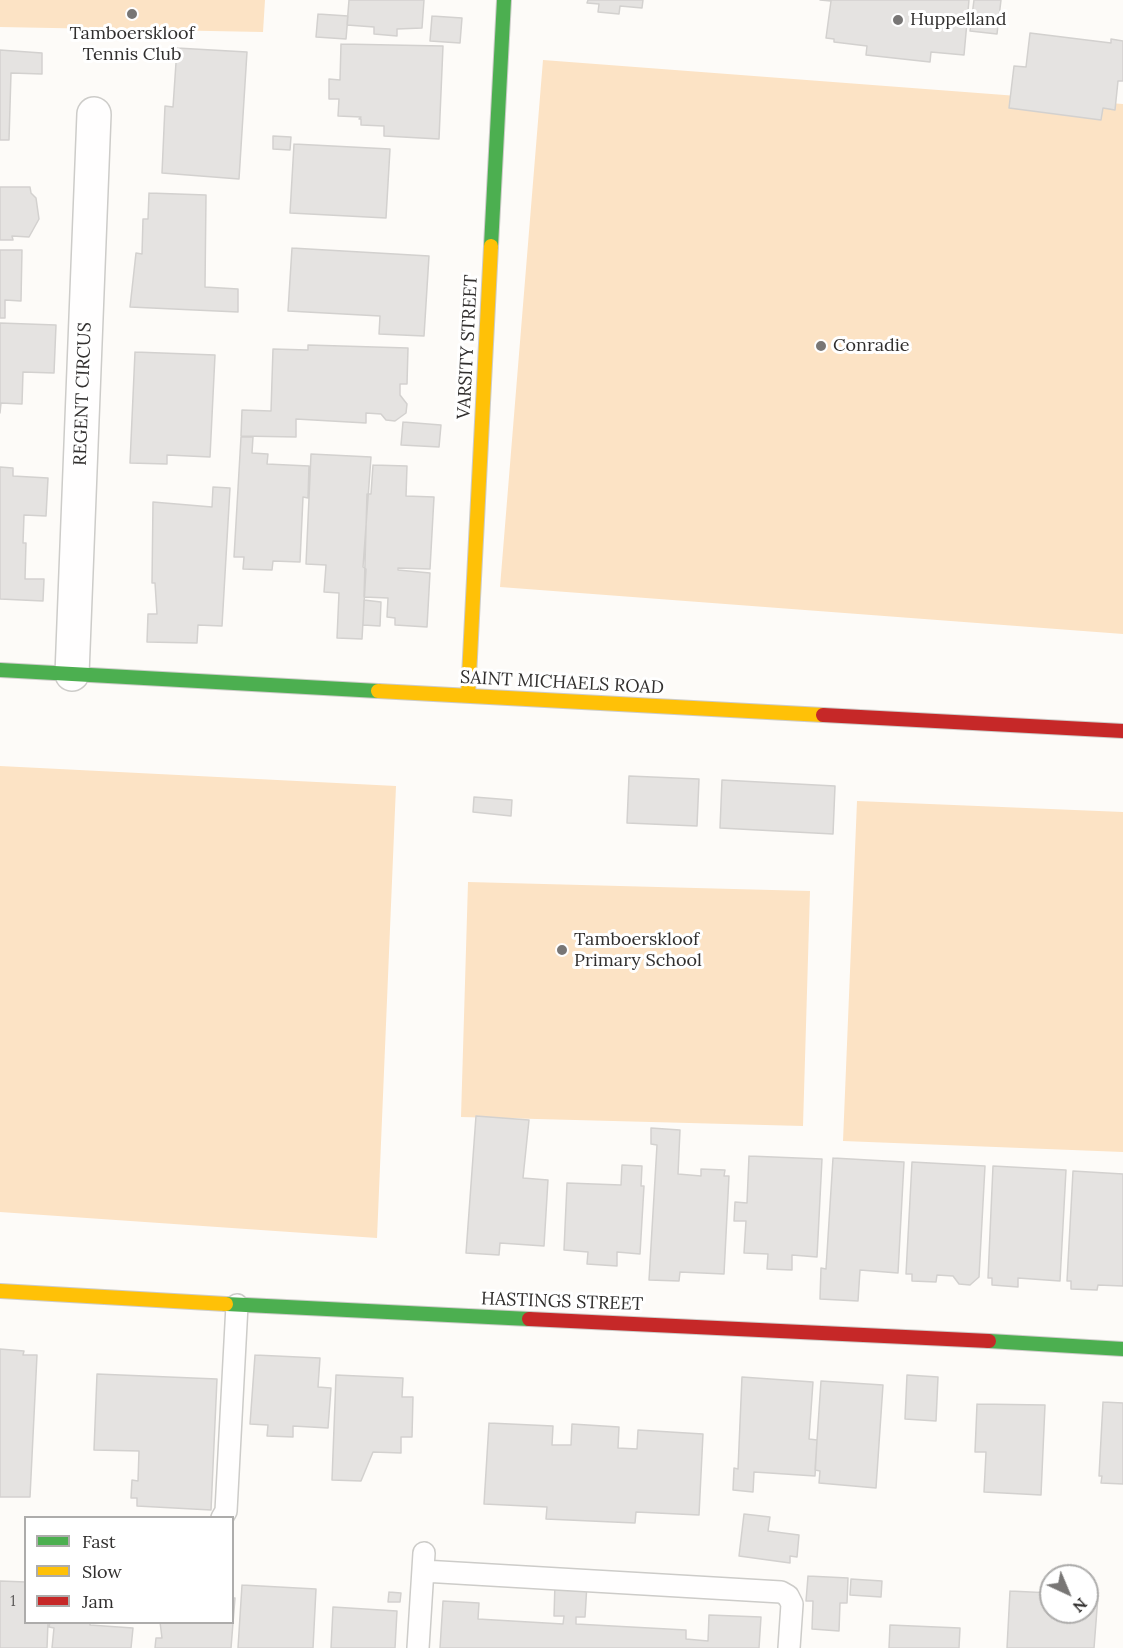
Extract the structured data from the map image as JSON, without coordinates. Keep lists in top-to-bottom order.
{
  "streets": {
    "street": [
      "VARSITY STREET",
      "REGENT CIRCUS",
      "SAINT MICHAELS ROAD",
      "HASTINGS STREET"
    ]
  },
  "crossings": [
    ["VARSITY STREET", "SAINT MICHAELS ROAD"],
    ["REGENT CIRCUS", "SAINT MICHAELS ROAD"]
  ],
  "places": [
    "Tamboerskloof Tennis Club",
    "Huppelland",
    "Conradie",
    "Tamboerskloof Primary School"
  ],
  "house_numbers": ["1"],
  "legend": ["Fast", "Slow", "Jam"],
  "north": "bottom right"
}
